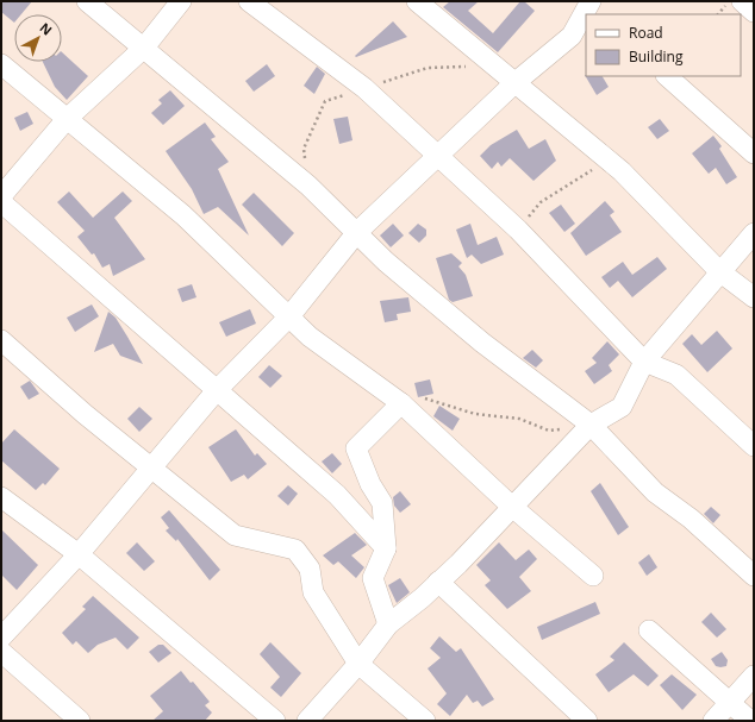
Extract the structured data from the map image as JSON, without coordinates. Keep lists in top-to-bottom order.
{
  "legend": ["Road", "Building"],
  "north": "top right"
}
